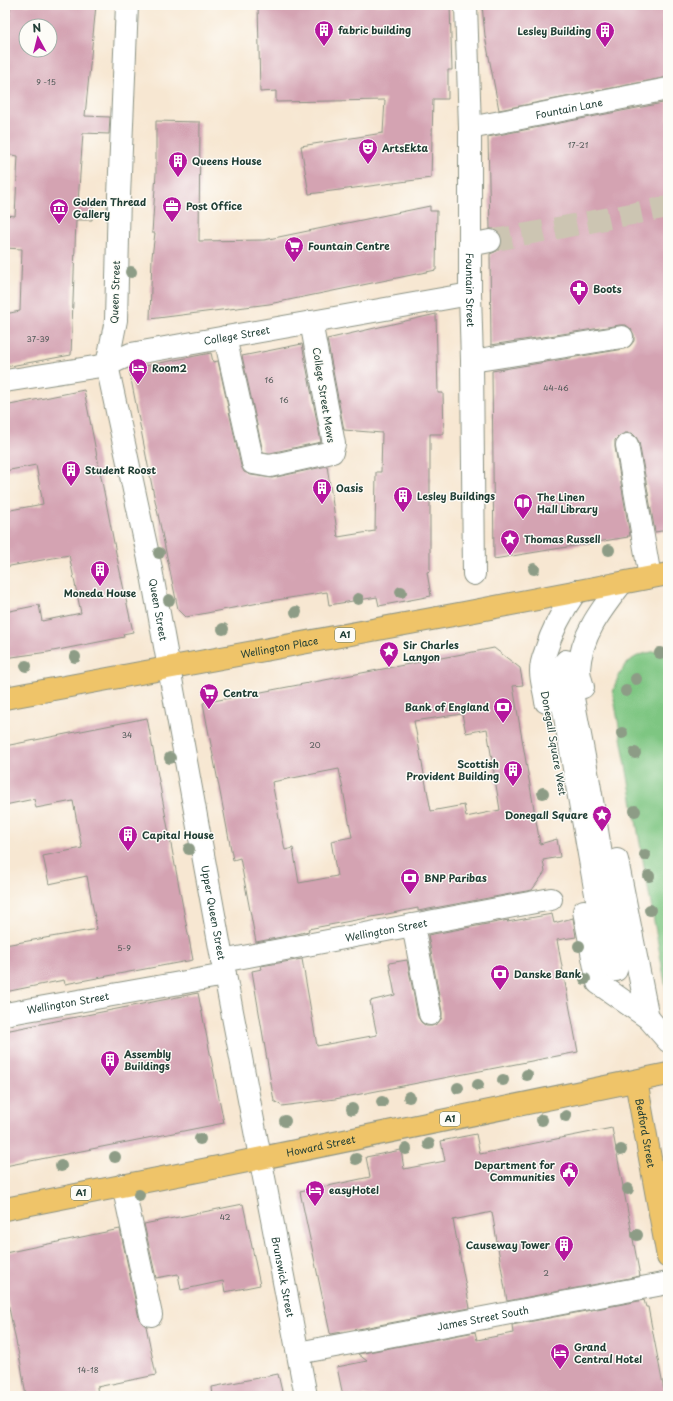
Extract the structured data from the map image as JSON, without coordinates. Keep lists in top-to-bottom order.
{
  "streets": {
    "main road": [
      "A1",
      "Wellington Place",
      "Bedford Street",
      "Howard Street"
    ],
    "street": [
      "Fountain Lane",
      "Fountain Street",
      "Queen Street",
      "College Street",
      "College Street Mews",
      "Donegall Square West",
      "Upper Queen Street",
      "Wellington Street",
      "Brunswick Street",
      "James Street South"
    ]
  },
  "crossings": [
    ["Fountain Lane", "Fountain Street"],
    ["Fountain Street", "College Street"],
    ["Queen Street", "College Street"],
    ["Queen Street", "Wellington Place"],
    ["Queen Street", "Upper Queen Street"],
    ["College Street", "College Street Mews"],
    ["A1", "Wellington Place"],
    ["A1", "Donegall Square West"],
    ["A1", "Bedford Street"],
    ["A1", "Howard Street"],
    ["Wellington Place", "Donegall Square West"],
    ["Wellington Place", "Upper Queen Street"],
    ["Upper Queen Street", "Wellington Street"],
    ["Upper Queen Street", "Howard Street"],
    ["Upper Queen Street", "Brunswick Street"],
    ["Bedford Street", "Howard Street"],
    ["Howard Street", "Brunswick Street"],
    ["Brunswick Street", "James Street South"]
  ],
  "places": {
    "building": [
      "fabric building",
      "Lesley Building",
      "Queens House",
      "Student Roost",
      "Oasis",
      "Lesley Buildings",
      "Moneda House",
      "Scottish Provident Building",
      "Capital House",
      "Assembly Buildings",
      "Causeway Tower"
    ],
    "theatre": ["ArtsEkta"],
    "office": ["Post Office"],
    "museum": ["Golden Thread Gallery"],
    "supermarket": ["Fountain Centre", "Centra"],
    "pharmacy": ["Boots"],
    "hotel": ["Room2", "easyHotel", "Grand Central Hotel"],
    "library": ["The Linen Hall Library"],
    "place": ["Thomas Russell", "Sir Charles Lanyon", "Donegall Square"],
    "bank": ["Bank of England", "BNP Paribas", "Danske Bank"],
    "public building": ["Department for Communities"]
  },
  "house_numbers": [
    "9 -15",
    "17-21",
    "37-39",
    "16",
    "44-46",
    "16",
    "34",
    "20",
    "5-9",
    "42",
    "2",
    "14-18"
  ],
  "north": "top"
}
